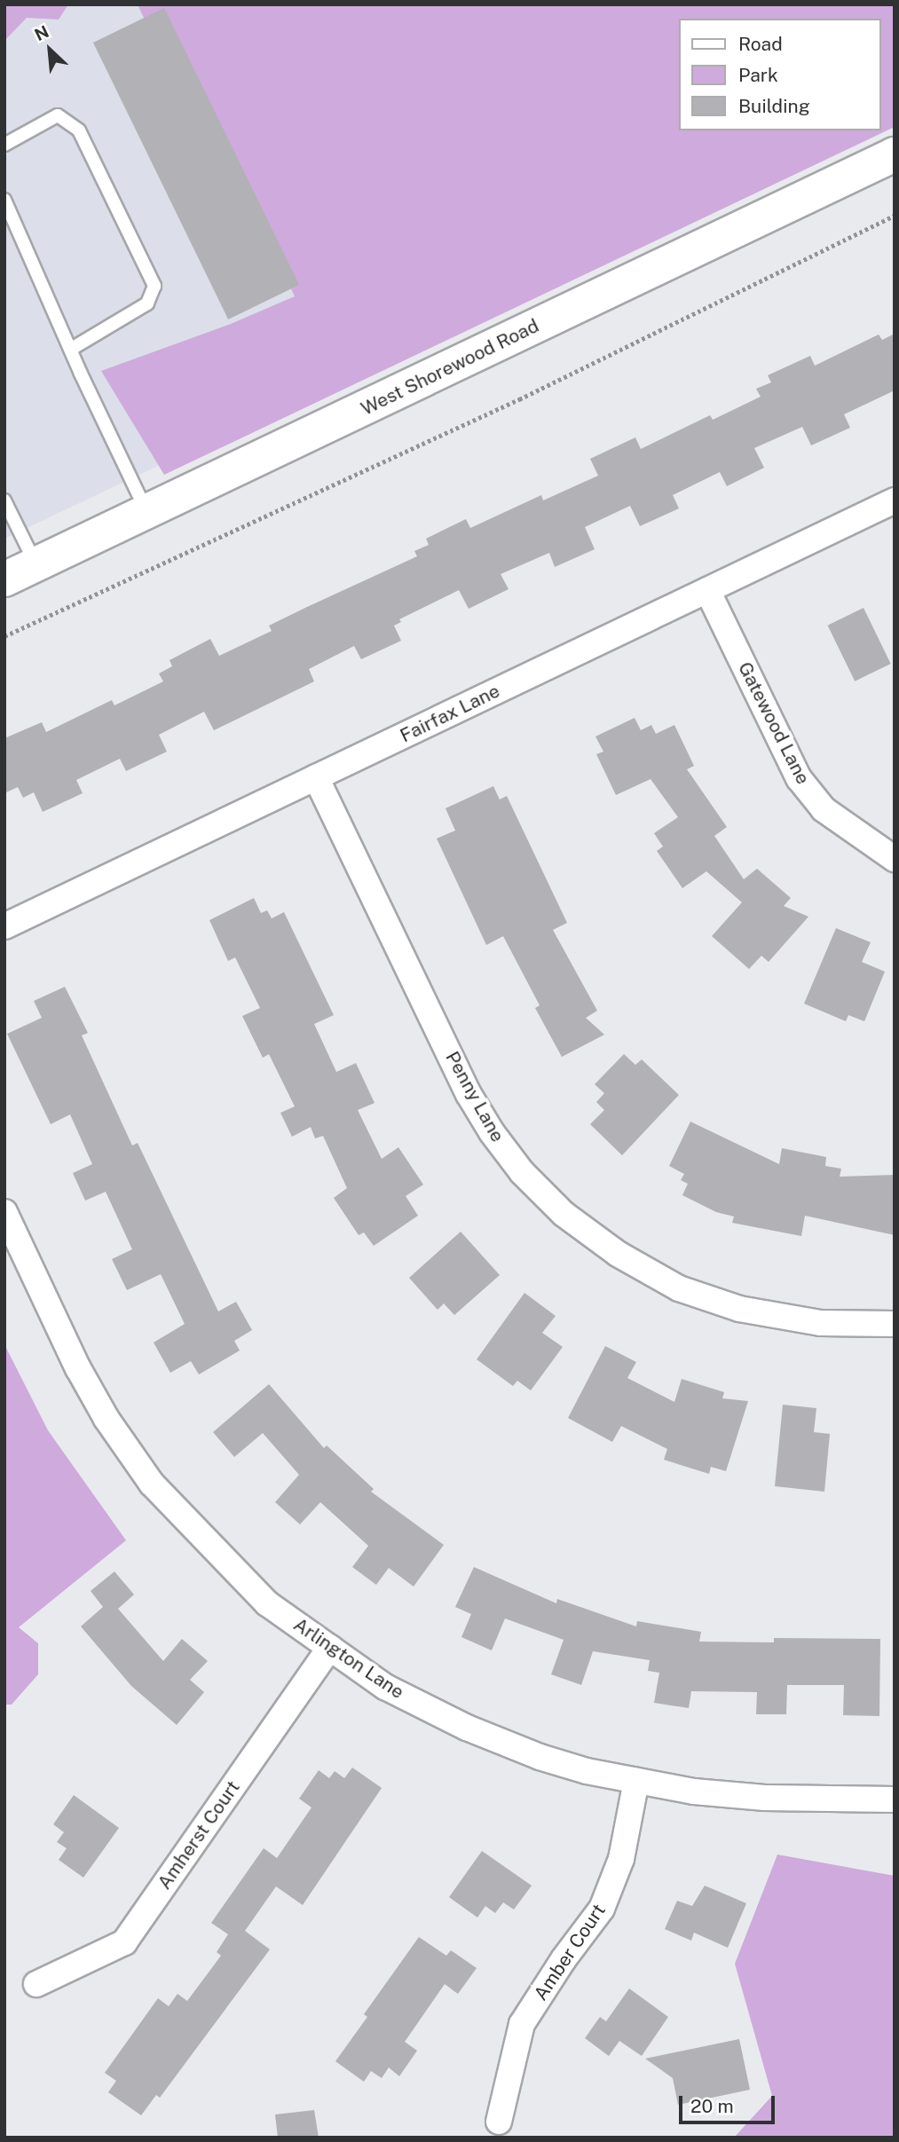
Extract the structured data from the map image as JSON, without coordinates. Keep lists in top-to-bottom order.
{
  "streets": {
    "main road": ["West Shorewood Road"],
    "street": [
      "Fairfax Lane",
      "Gatewood Lane",
      "Penny Lane",
      "Arlington Lane",
      "Amherst Court",
      "Amber Court"
    ]
  },
  "crossings": [
    ["Fairfax Lane", "Gatewood Lane"],
    ["Fairfax Lane", "Penny Lane"],
    ["Arlington Lane", "Amherst Court"],
    ["Arlington Lane", "Amber Court"]
  ],
  "legend": ["Road", "Park", "Building"],
  "scale_bar": "20 m",
  "north": "top left"
}
